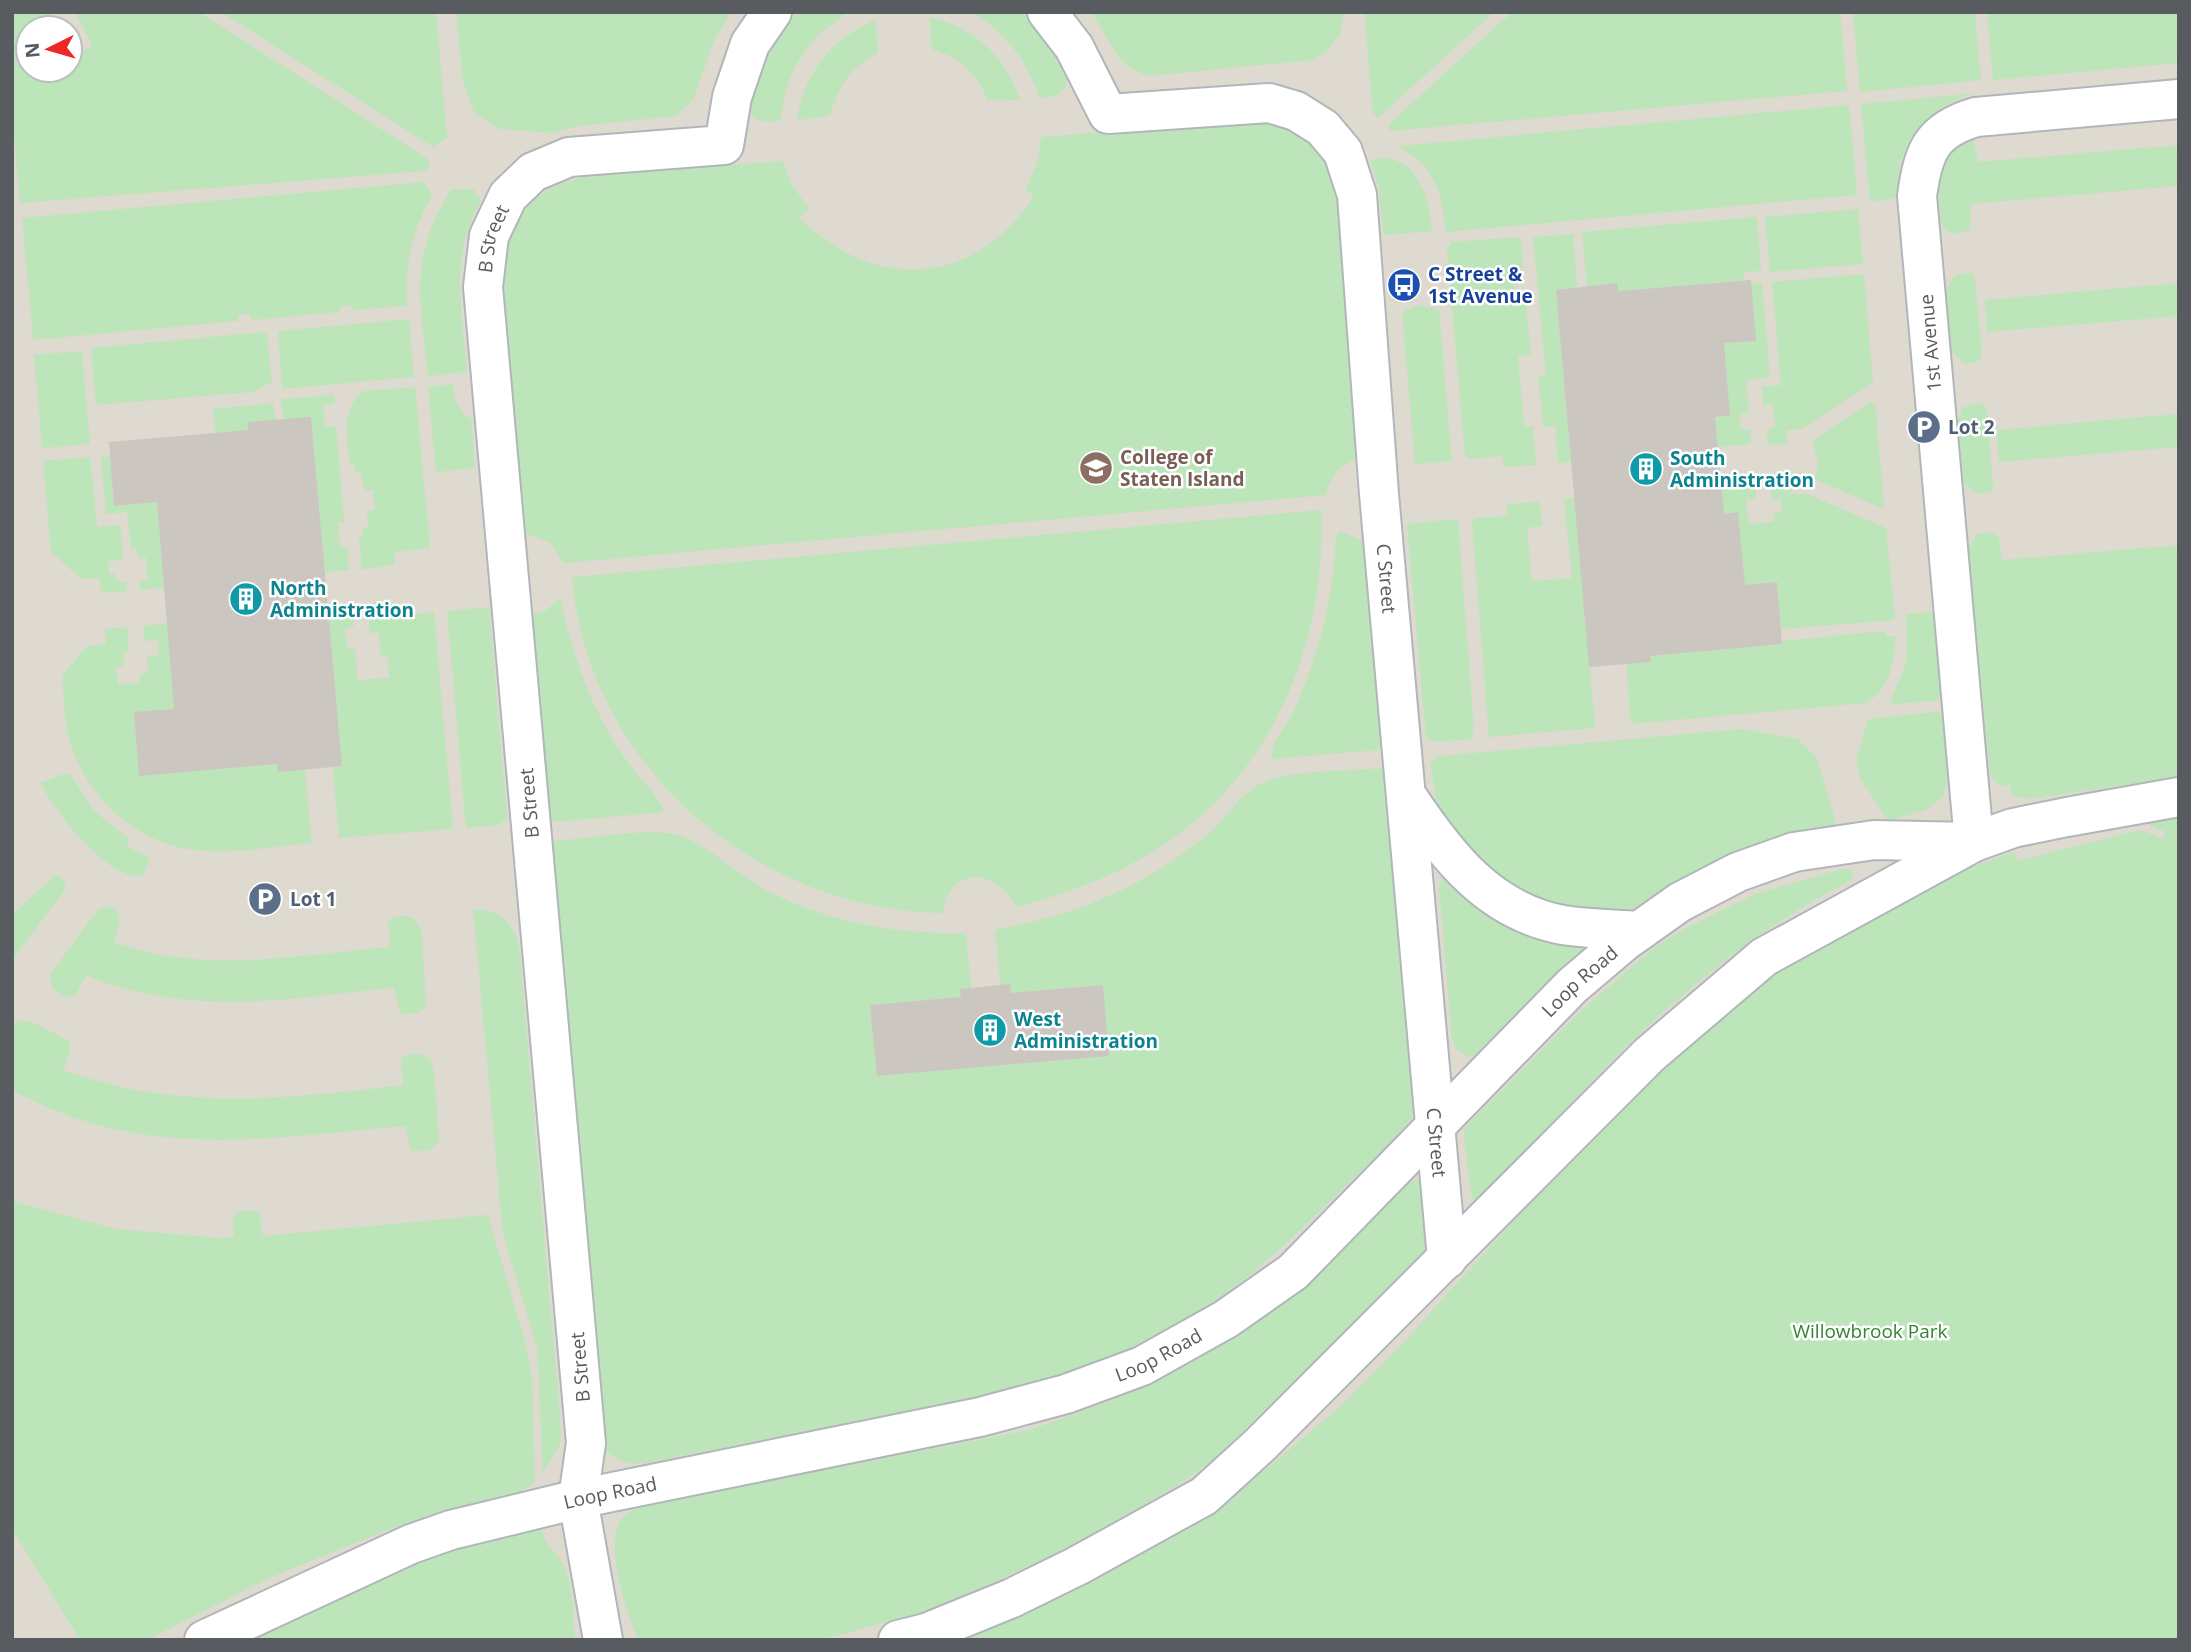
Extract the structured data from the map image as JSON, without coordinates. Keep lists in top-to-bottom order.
{
  "streets": {
    "street": [
      "B Street",
      "1st Avenue",
      "C Street",
      "Loop Road"
    ]
  },
  "crossings": [
    ["B Street", "Loop Road"],
    ["1st Avenue", "Loop Road"],
    ["C Street", "Loop Road"]
  ],
  "parks": ["Willowbrook Park"],
  "places": {
    "bus stop": ["C Street & 1st Avenue"],
    "parking": ["Lot 2", "Lot 1"],
    "school or university": ["College of Staten Island"],
    "building": ["South Administration", "North Administration", "West Administration"]
  },
  "north": "left"
}
